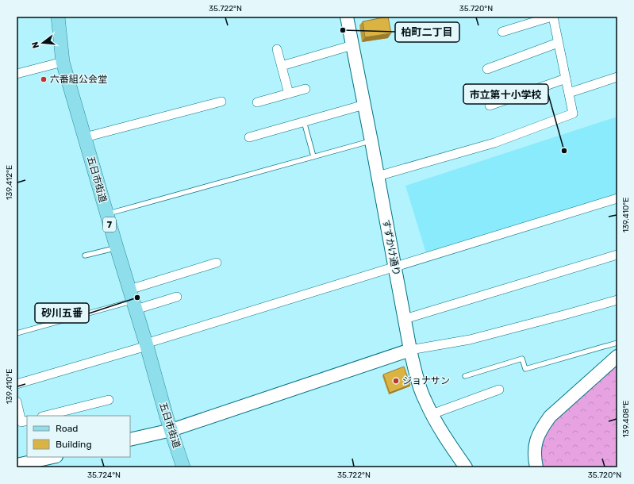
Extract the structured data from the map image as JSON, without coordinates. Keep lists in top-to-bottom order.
{
  "streets": {
    "main road": ["五日市街道", "7"],
    "street": ["すずかけ通り"]
  },
  "places": [
    "柏町二丁目",
    "六番組公会堂",
    "市立第十小学校",
    "砂川五番",
    "ジョナサン"
  ],
  "legend": ["Road", "Building"],
  "north": "left",
  "coordinates": [
    "35.722°N",
    "35.720°N",
    "139.412°E",
    "139.410°E",
    "139.408°E",
    "35.724°N"
  ]
}
